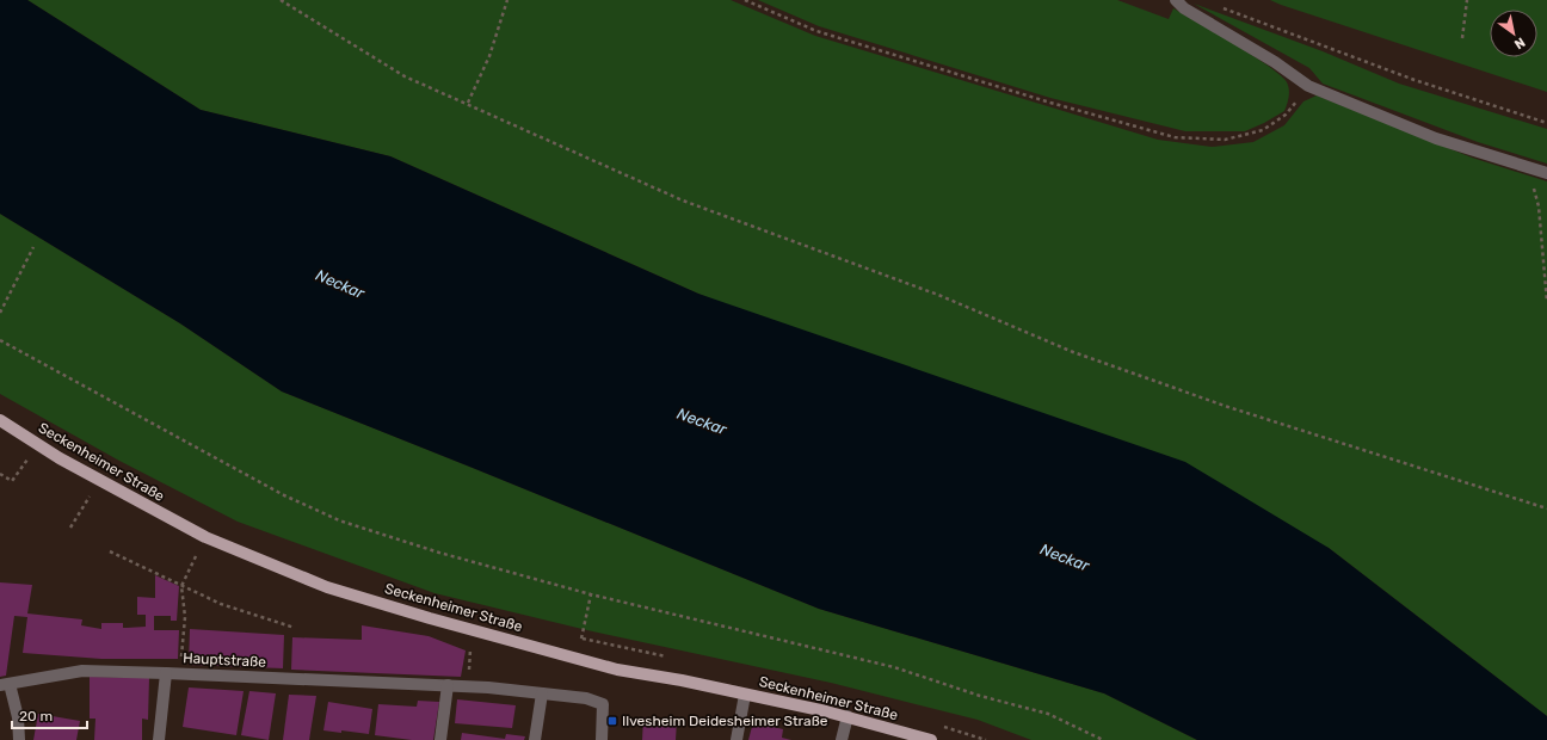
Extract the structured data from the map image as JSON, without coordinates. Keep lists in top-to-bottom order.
{
  "streets": {
    "main road": ["Seckenheimer Straße"],
    "street": ["Hauptstraße"]
  },
  "water": ["Neckar"],
  "places": {
    "transit": ["Ilvesheim Deidesheimer Straße"]
  },
  "scale_bar": "20 m",
  "north": "bottom right"
}
